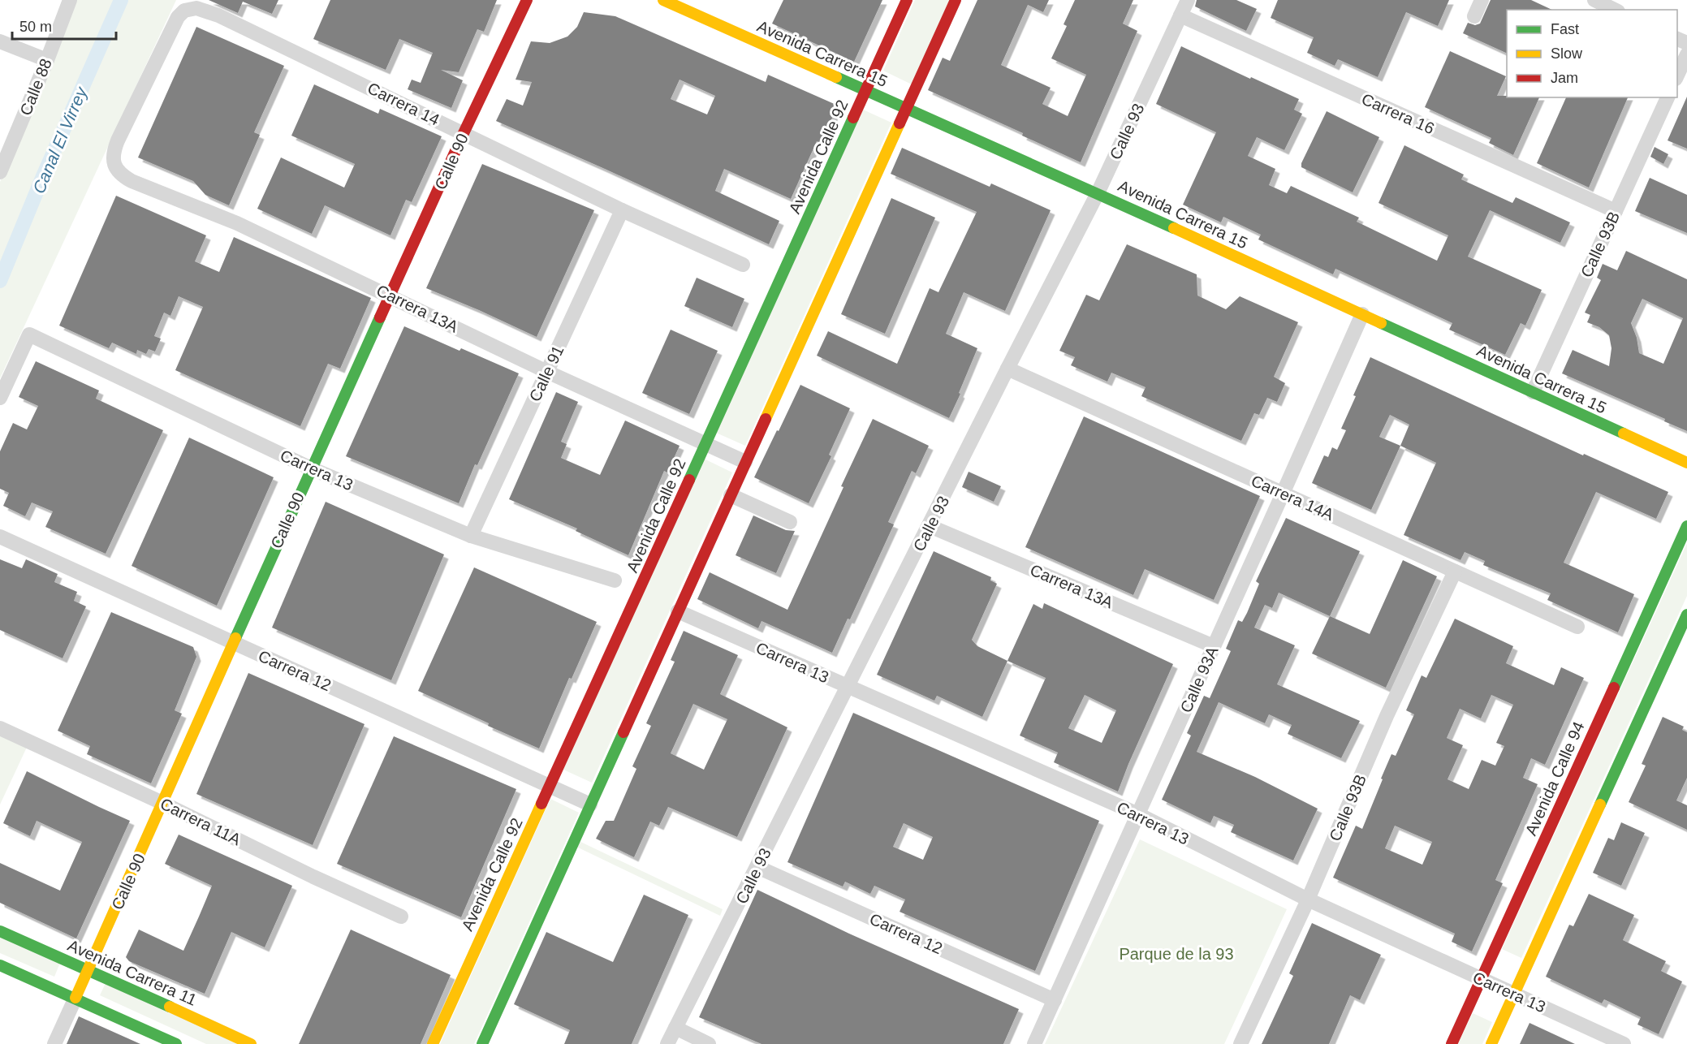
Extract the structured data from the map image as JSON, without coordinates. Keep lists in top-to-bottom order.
{
  "streets": {
    "main road": [
      "Avenida Carrera 15",
      "Avenida Calle 92",
      "Calle 90",
      "Avenida Calle 94",
      "Avenida Carrera 11"
    ],
    "street": [
      "Calle 88",
      "Carrera 14",
      "Carrera 16",
      "Calle 93",
      "Calle 93B",
      "Carrera 13A",
      "Calle 91",
      "Carrera 13",
      "Carrera 14A",
      "Carrera 12",
      "Calle 93A",
      "Carrera 11A"
    ]
  },
  "crossings": [
    ["Avenida Carrera 15", "Calle 93"],
    ["Avenida Carrera 15", "Avenida Calle 92"],
    ["Avenida Carrera 15", "Calle 93B"],
    ["Avenida Carrera 15", "Calle 93A"],
    ["Carrera 14", "Calle 90"],
    ["Carrera 14", "Carrera 13A"],
    ["Carrera 14", "Calle 91"],
    ["Carrera 16", "Calle 93"],
    ["Carrera 16", "Calle 93B"],
    ["Calle 93", "Carrera 13A"],
    ["Calle 93", "Carrera 13"],
    ["Calle 93", "Carrera 14A"],
    ["Calle 93", "Carrera 12"],
    ["Avenida Calle 92", "Carrera 13A"],
    ["Avenida Calle 92", "Carrera 12"],
    ["Calle 90", "Carrera 13A"],
    ["Calle 90", "Carrera 13"],
    ["Calle 90", "Carrera 12"],
    ["Calle 90", "Carrera 11A"],
    ["Calle 90", "Avenida Carrera 11"],
    ["Calle 93B", "Carrera 13"],
    ["Calle 93B", "Carrera 14A"],
    ["Carrera 13A", "Calle 91"],
    ["Carrera 13A", "Calle 93A"],
    ["Calle 91", "Carrera 13"],
    ["Carrera 13", "Calle 93A"],
    ["Carrera 13", "Avenida Calle 94"],
    ["Carrera 14A", "Calle 93A"],
    ["Carrera 12", "Calle 93A"]
  ],
  "water": ["Canal El Virrey"],
  "parks": ["Parque de la 93"],
  "legend": ["Fast", "Slow", "Jam"],
  "scale_bar": "50 m"
}
